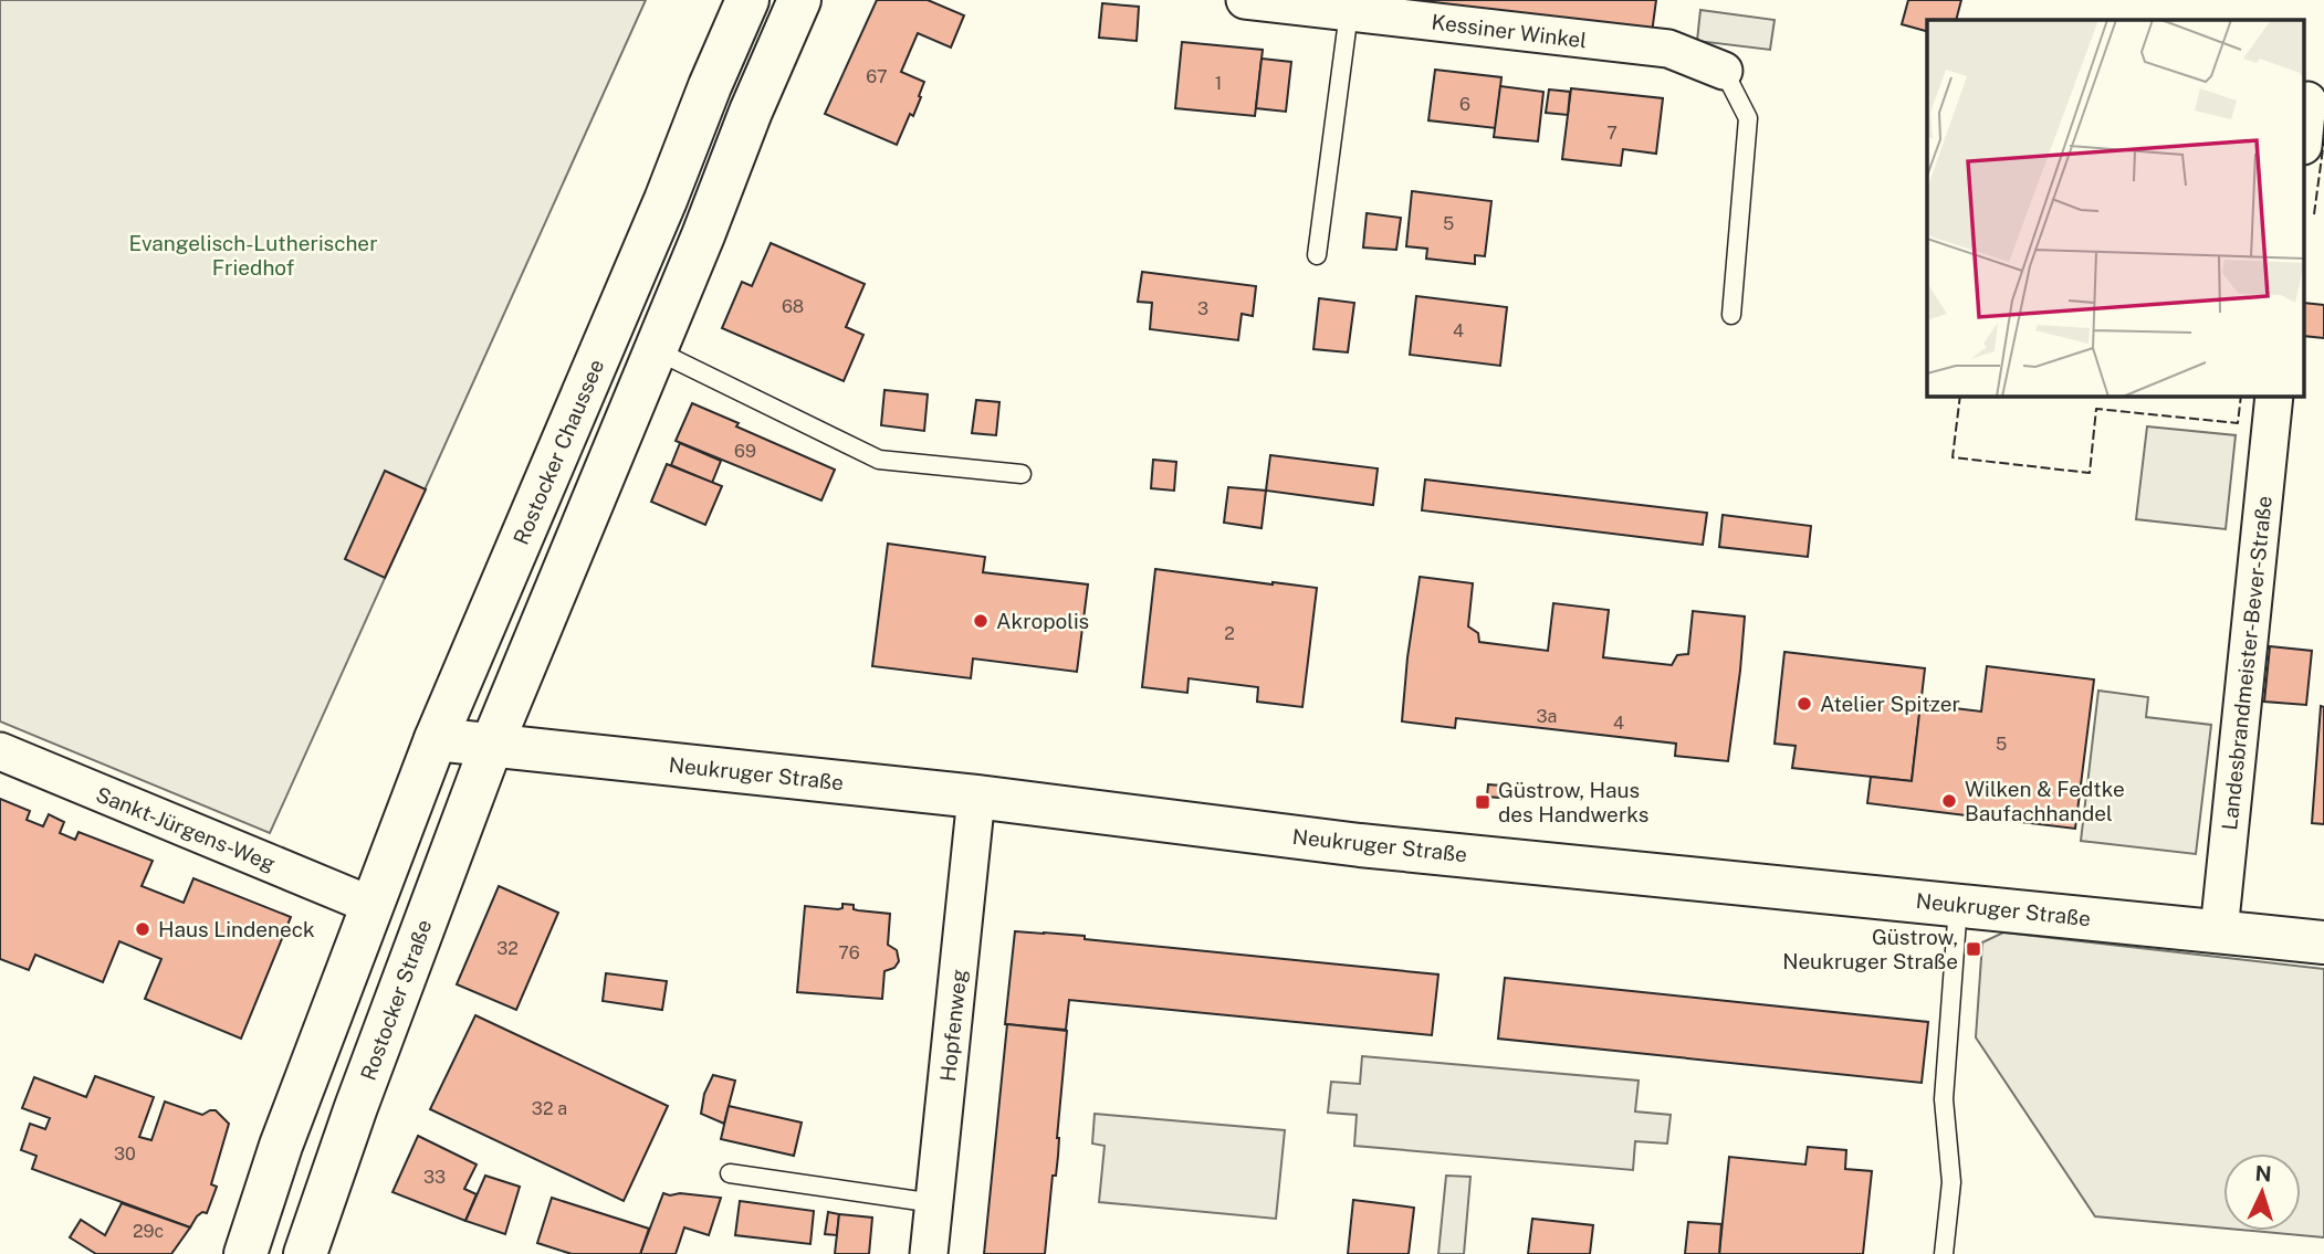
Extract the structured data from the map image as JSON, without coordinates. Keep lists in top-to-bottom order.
{
  "streets": {
    "main road": ["Rostocker Chaussee", "Neukruger Straße", "Rostocker Straße"],
    "street": [
      "Kessiner Winkel",
      "Landesbrandmeister-Bever-Straße",
      "Sankt-Jürgens-Weg",
      "Hopfenweg"
    ]
  },
  "crossings": [
    ["Rostocker Chaussee", "Neukruger Straße"],
    ["Rostocker Chaussee", "Sankt-Jürgens-Weg"],
    ["Landesbrandmeister-Bever-Straße", "Neukruger Straße"],
    ["Neukruger Straße", "Rostocker Straße"],
    ["Neukruger Straße", "Hopfenweg"]
  ],
  "parks": ["Evangelisch-Lutherischer Friedhof"],
  "places": {
    "other": [
      "Akropolis",
      "Atelier Spitzer",
      "Wilken & Fedtke Baufachhandel",
      "Haus Lindeneck"
    ],
    "transit": ["Güstrow, Haus des Handwerks", "Güstrow, Neukruger Straße"]
  },
  "house_numbers": [
    "67",
    "1",
    "6",
    "7",
    "5",
    "68",
    "3",
    "4",
    "69",
    "2",
    "3a",
    "4",
    "5",
    "32",
    "76",
    "32 a",
    "30",
    "33",
    "29c"
  ],
  "north": "top"
}
